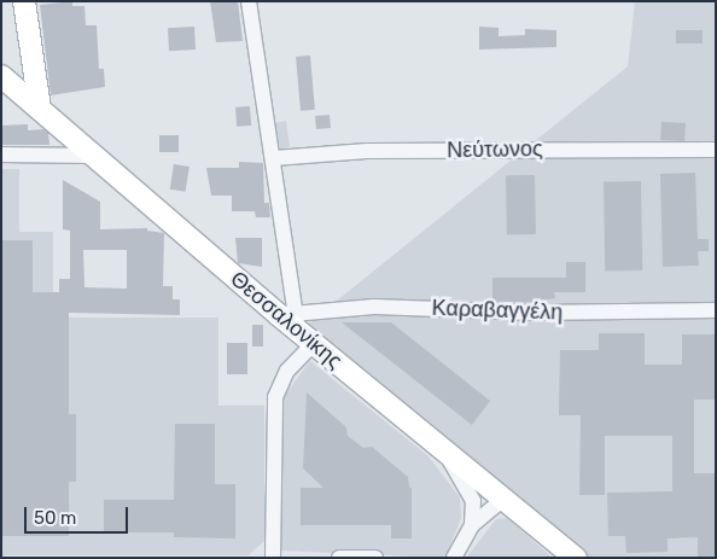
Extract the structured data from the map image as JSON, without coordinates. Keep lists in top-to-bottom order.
{
  "streets": {
    "main road": ["Θεσσαλονίκης"],
    "street": ["Νεύτωνος", "Καραβαγγέλη"]
  },
  "crossings": [
    ["Καραβαγγέλη", "Θεσσαλονίκης"]
  ],
  "scale_bar": "50 m"
}
